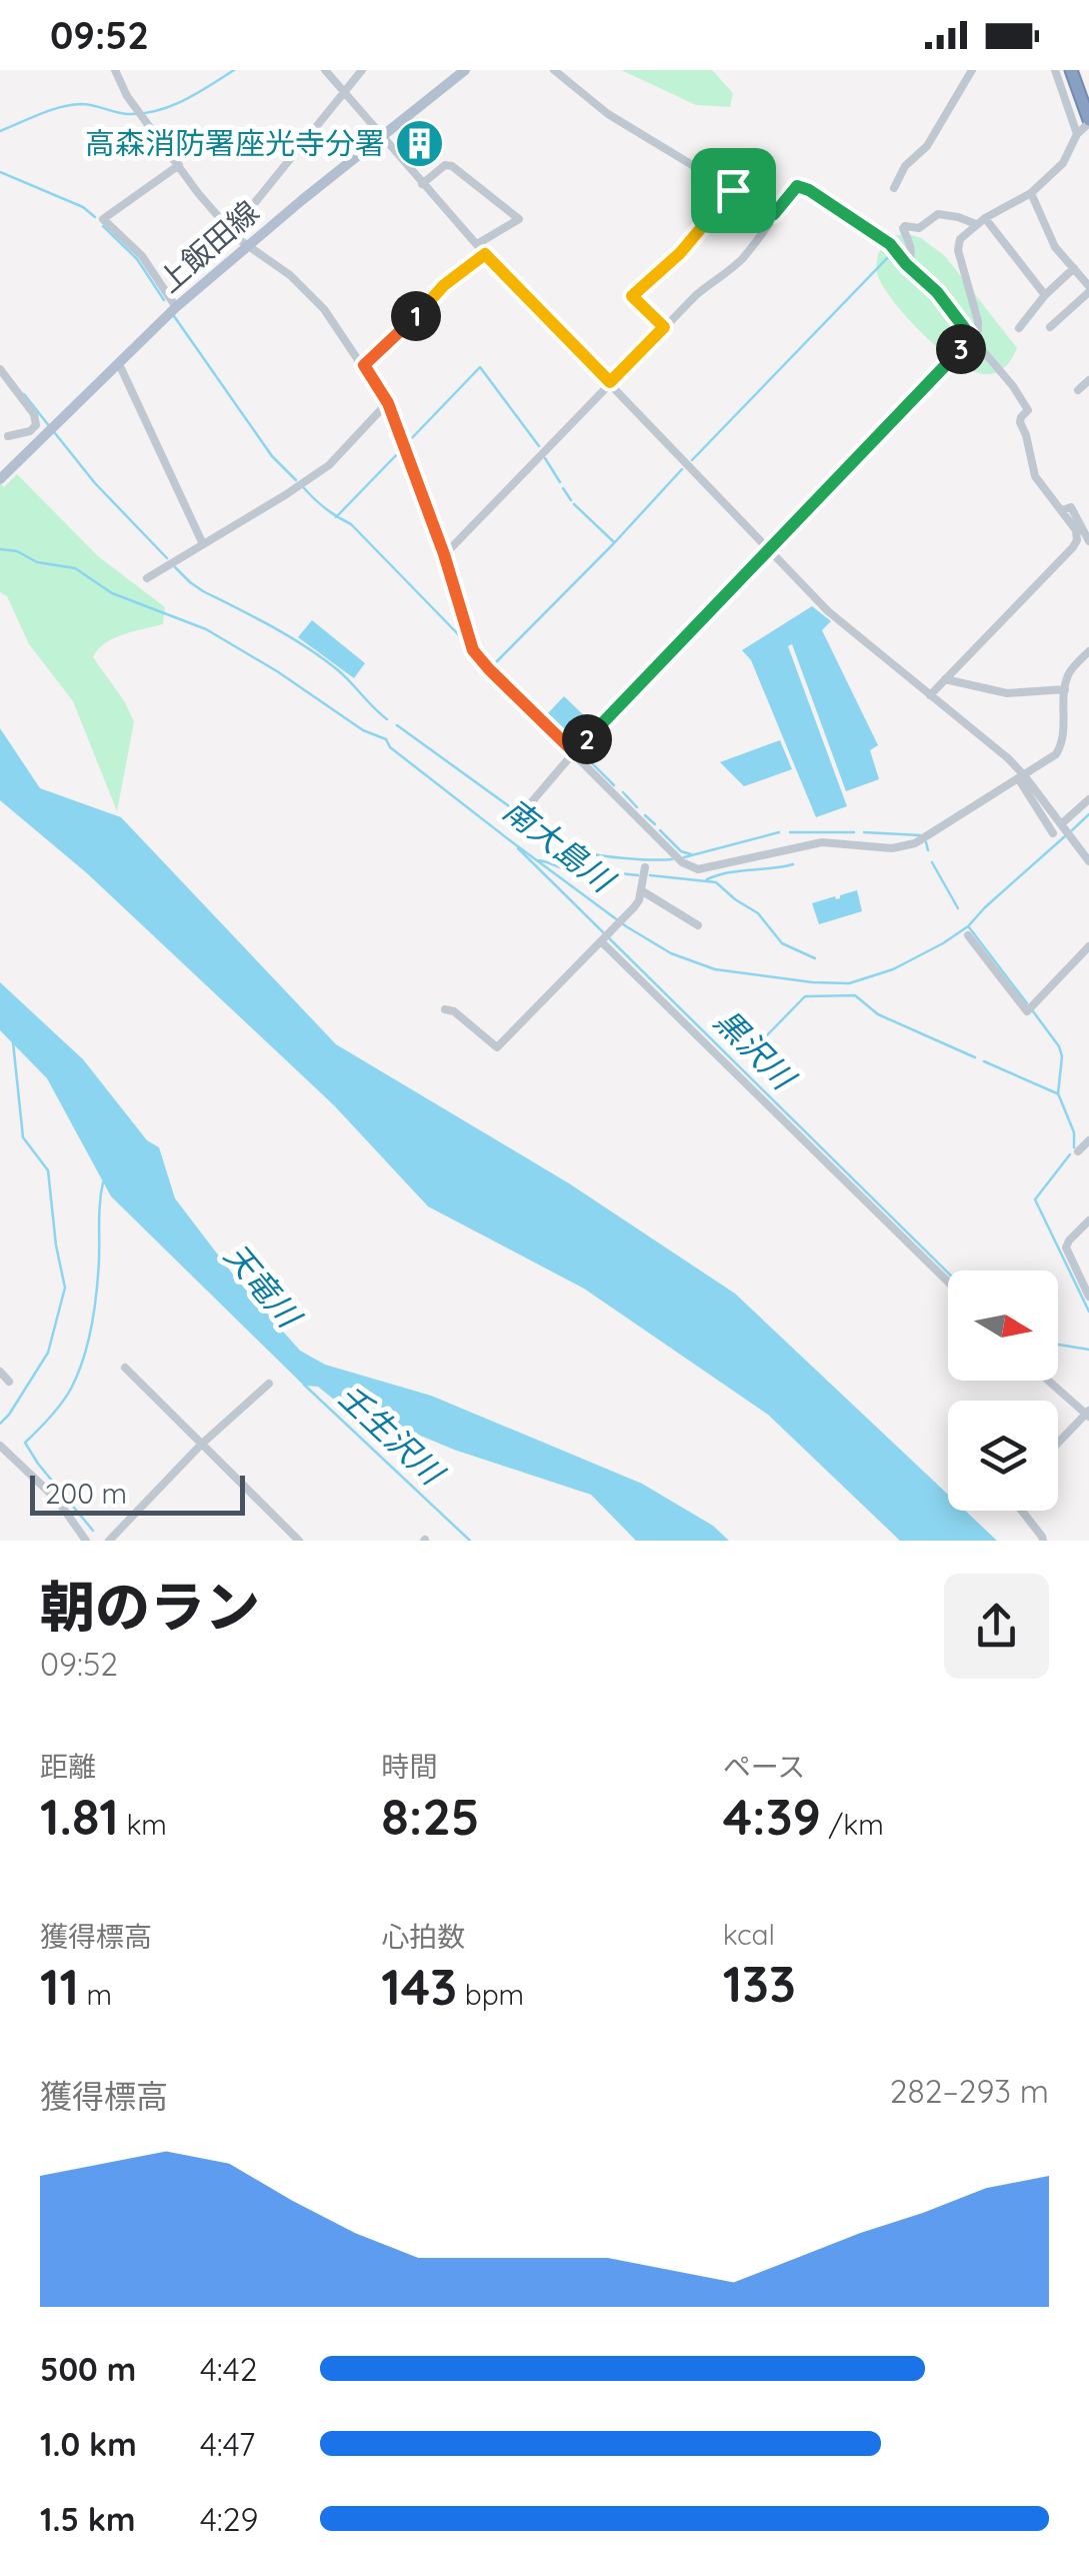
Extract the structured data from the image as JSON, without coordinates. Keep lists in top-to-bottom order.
{
  "streets": {
    "main road": ["上飯田線"]
  },
  "water": [
    "南大島川",
    "黒沢川",
    "天竜川",
    "壬生沢川"
  ],
  "places": {
    "building": ["高森消防署座光寺分署"]
  },
  "scale_bar": "200 m",
  "north": "right",
  "page": {
    "status": "09:52",
    "pins": ["1", "3", "2"],
    "scale": "200 m",
    "heading": ["朝のラン", "09:52"],
    "stats": [
      ["距離", "1.81 km"],
      ["時間", "8:25"],
      ["ペース", "4:39 /km"],
      ["獲得標高", "11 m"],
      ["心拍数", "143 bpm"],
      ["kcal", "133"]
    ],
    "chart": ["獲得標高", "282–293 m"],
    "list": [
      {
        "name": "500 m",
        "note": "4:42"
      },
      {
        "name": "1.0 km",
        "note": "4:47"
      },
      {
        "name": "1.5 km",
        "note": "4:29"
      }
    ]
  }
}
